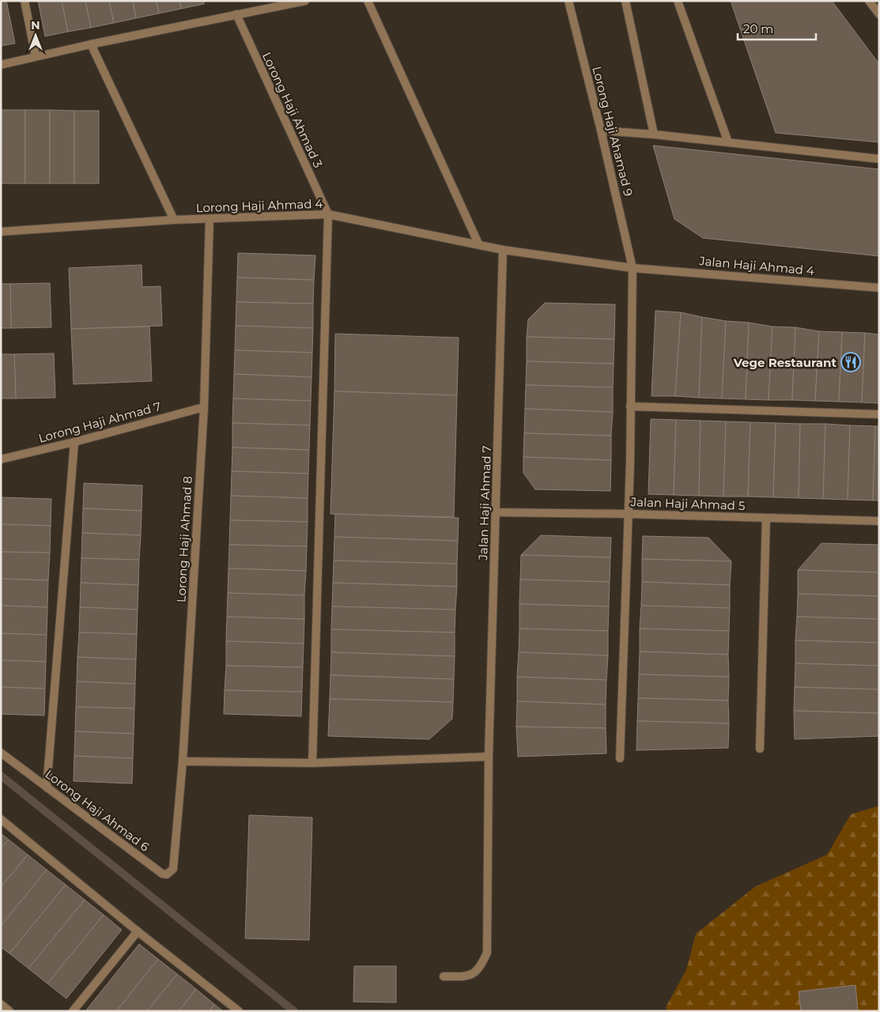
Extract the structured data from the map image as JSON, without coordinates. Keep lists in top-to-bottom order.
{
  "streets": {
    "street": [
      "Lorong Haji Ahmad 3",
      "Lorong Haji Ahamad 9",
      "Lorong Haji Ahmad 4",
      "Jalan Haji Ahmad 4",
      "Lorong Haji Ahmad 7",
      "Jalan Haji Ahmad 7",
      "Jalan Haji Ahmad 5",
      "Lorong Haji Ahmad 8",
      "Lorong Haji Ahmad 6"
    ]
  },
  "crossings": [
    ["Lorong Haji Ahmad 3", "Lorong Haji Ahmad 4"],
    ["Lorong Haji Ahamad 9", "Lorong Haji Ahmad 4"],
    ["Lorong Haji Ahamad 9", "Jalan Haji Ahmad 4"],
    ["Lorong Haji Ahamad 9", "Jalan Haji Ahmad 5"],
    ["Lorong Haji Ahmad 4", "Jalan Haji Ahmad 4"],
    ["Lorong Haji Ahmad 4", "Jalan Haji Ahmad 7"],
    ["Lorong Haji Ahmad 4", "Lorong Haji Ahmad 8"],
    ["Lorong Haji Ahmad 7", "Lorong Haji Ahmad 8"],
    ["Jalan Haji Ahmad 7", "Jalan Haji Ahmad 5"],
    ["Lorong Haji Ahmad 8", "Lorong Haji Ahmad 6"]
  ],
  "places": {
    "restaurant": ["Vege Restaurant"]
  },
  "scale_bar": "20 m",
  "north": "top"
}
